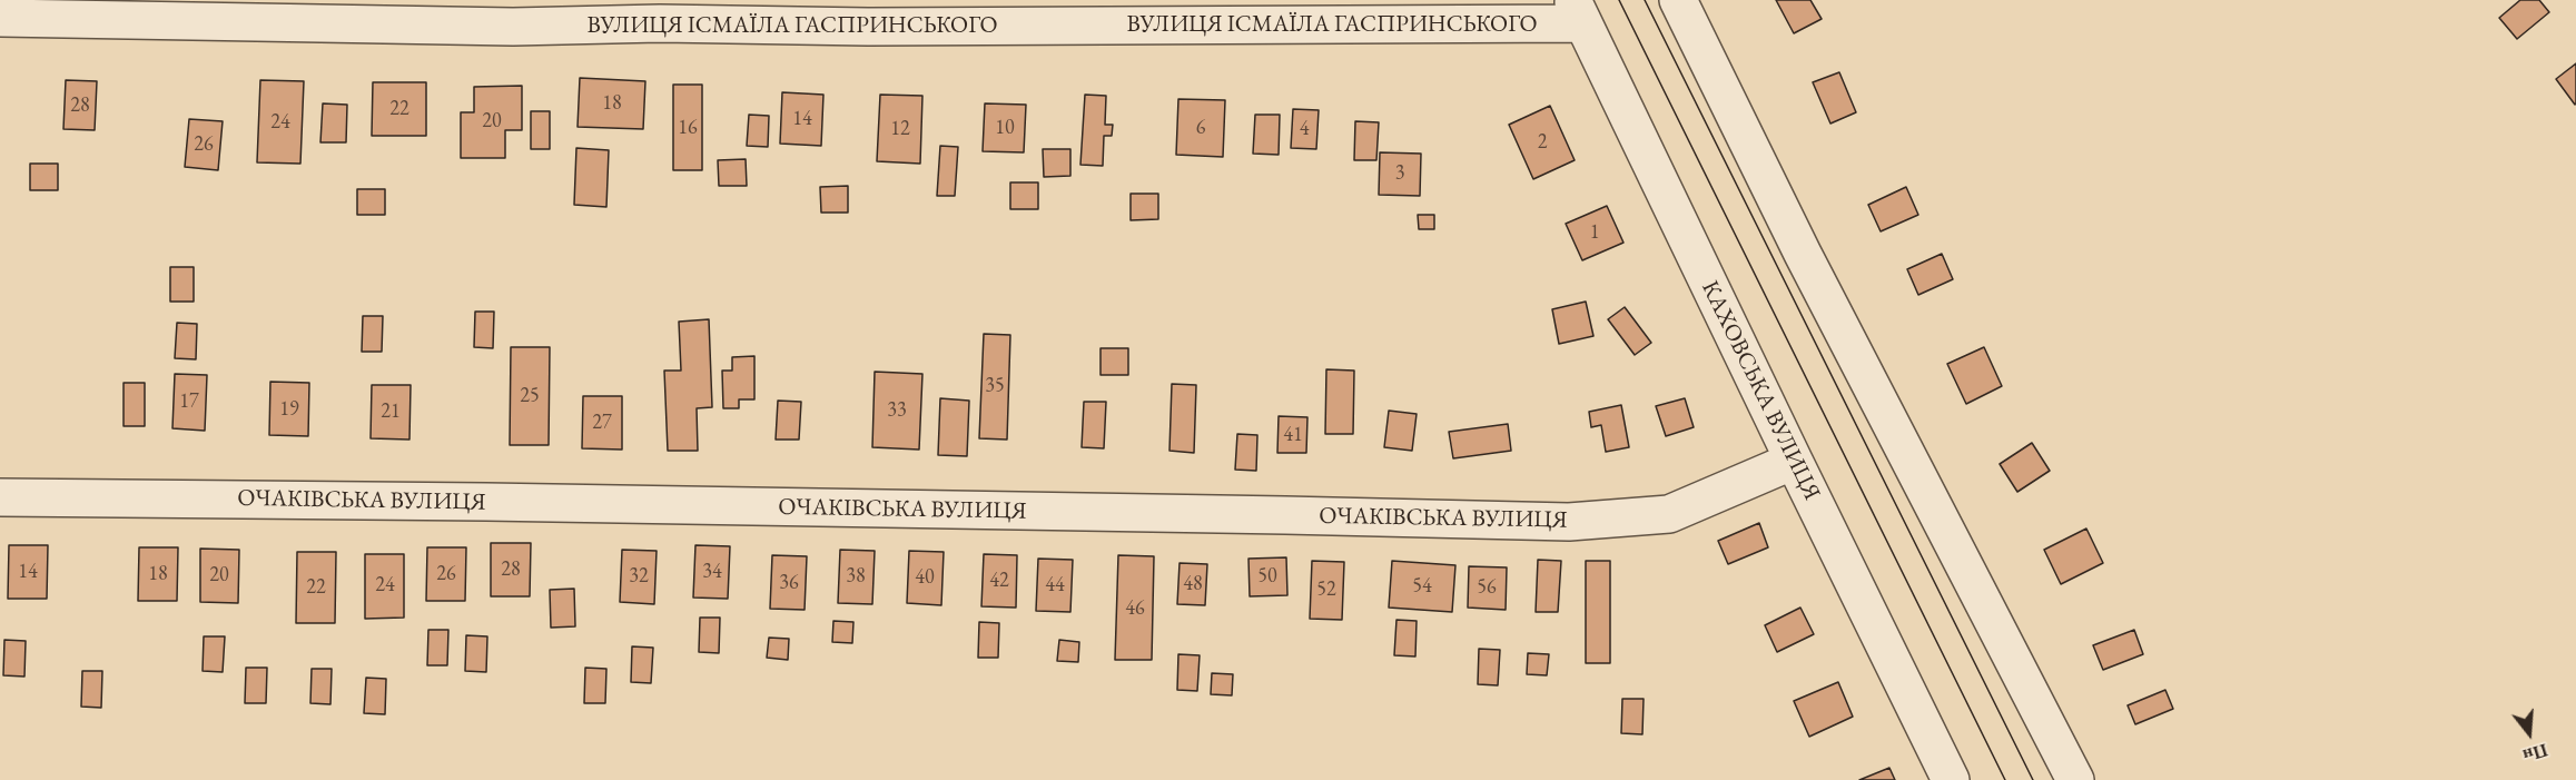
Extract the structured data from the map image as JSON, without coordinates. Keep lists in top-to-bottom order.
{
  "streets": {
    "street": ["ВУЛИЦЯ ІСМАЇЛА ГАСПРИНСЬКОГО", "КАХОВСЬКА ВУЛИЦЯ", "ОЧАКІВСЬКА ВУЛИЦЯ"]
  },
  "crossings": [
    ["ВУЛИЦЯ ІСМАЇЛА ГАСПРИНСЬКОГО", "КАХОВСЬКА ВУЛИЦЯ"],
    ["КАХОВСЬКА ВУЛИЦЯ", "ОЧАКІВСЬКА ВУЛИЦЯ"]
  ],
  "house_numbers": [
    "18",
    "28",
    "22",
    "14",
    "20",
    "24",
    "16",
    "10",
    "6",
    "12",
    "4",
    "2",
    "26",
    "3",
    "1",
    "35",
    "25",
    "17",
    "19",
    "33",
    "21",
    "27",
    "41",
    "28",
    "14",
    "34",
    "18",
    "26",
    "20",
    "32",
    "38",
    "50",
    "40",
    "42",
    "36",
    "48",
    "24",
    "44",
    "54",
    "22",
    "56",
    "52",
    "46"
  ],
  "north": "bottom"
}
